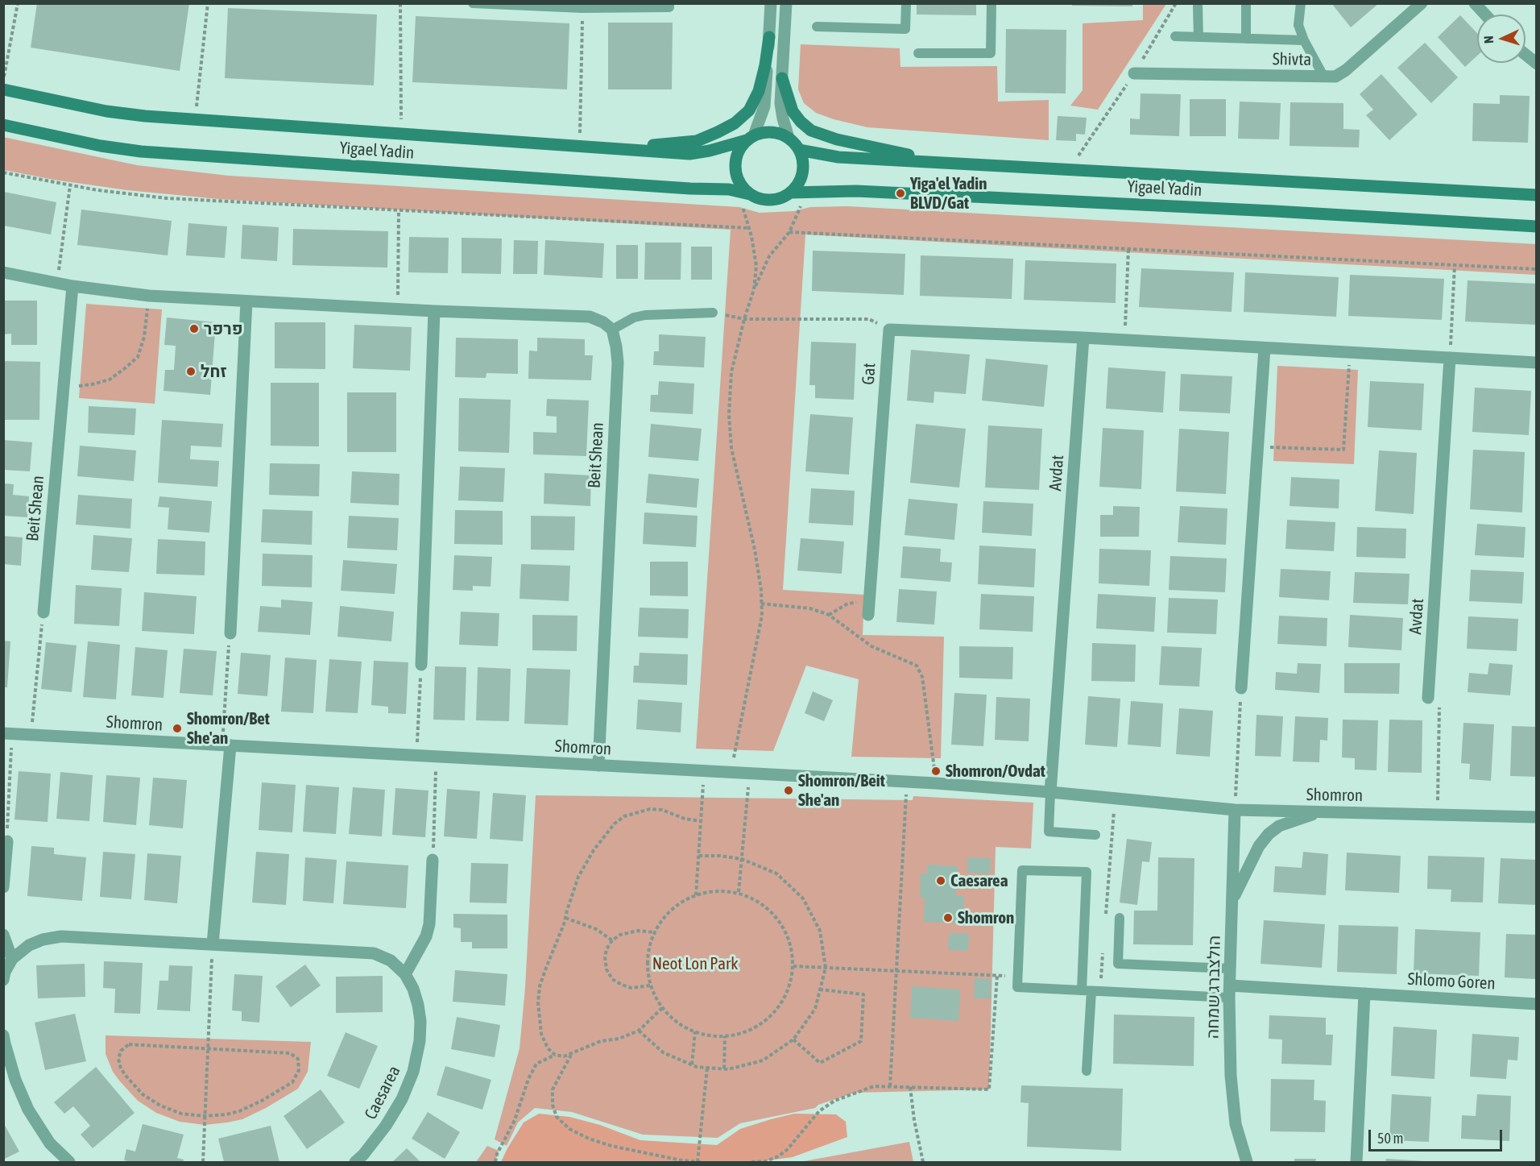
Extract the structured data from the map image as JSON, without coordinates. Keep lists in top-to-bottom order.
{
  "streets": {
    "main road": ["Yigael Yadin"],
    "street": [
      "Shivta",
      "Gat",
      "Beit Shean",
      "Avdat",
      "Shomron",
      "Shlomo Goren",
      "הולצברג שמחה",
      "Caesarea"
    ]
  },
  "crossings": [
    ["Beit Shean", "Shomron"],
    ["Avdat", "Shomron"],
    ["Shomron", "הולצברג שמחה"],
    ["Shlomo Goren", "הולצברג שמחה"]
  ],
  "parks": ["Neot Lon Park"],
  "places": [
    "Yiga'el Yadin BLVD/Gat",
    "פרפר",
    "זחל",
    "Shomron/Bet She'an",
    "Shomron/Ovdat",
    "Shomron/Beit She'an",
    "Caesarea",
    "Shomron"
  ],
  "scale_bar": "50 m",
  "north": "left"
}
